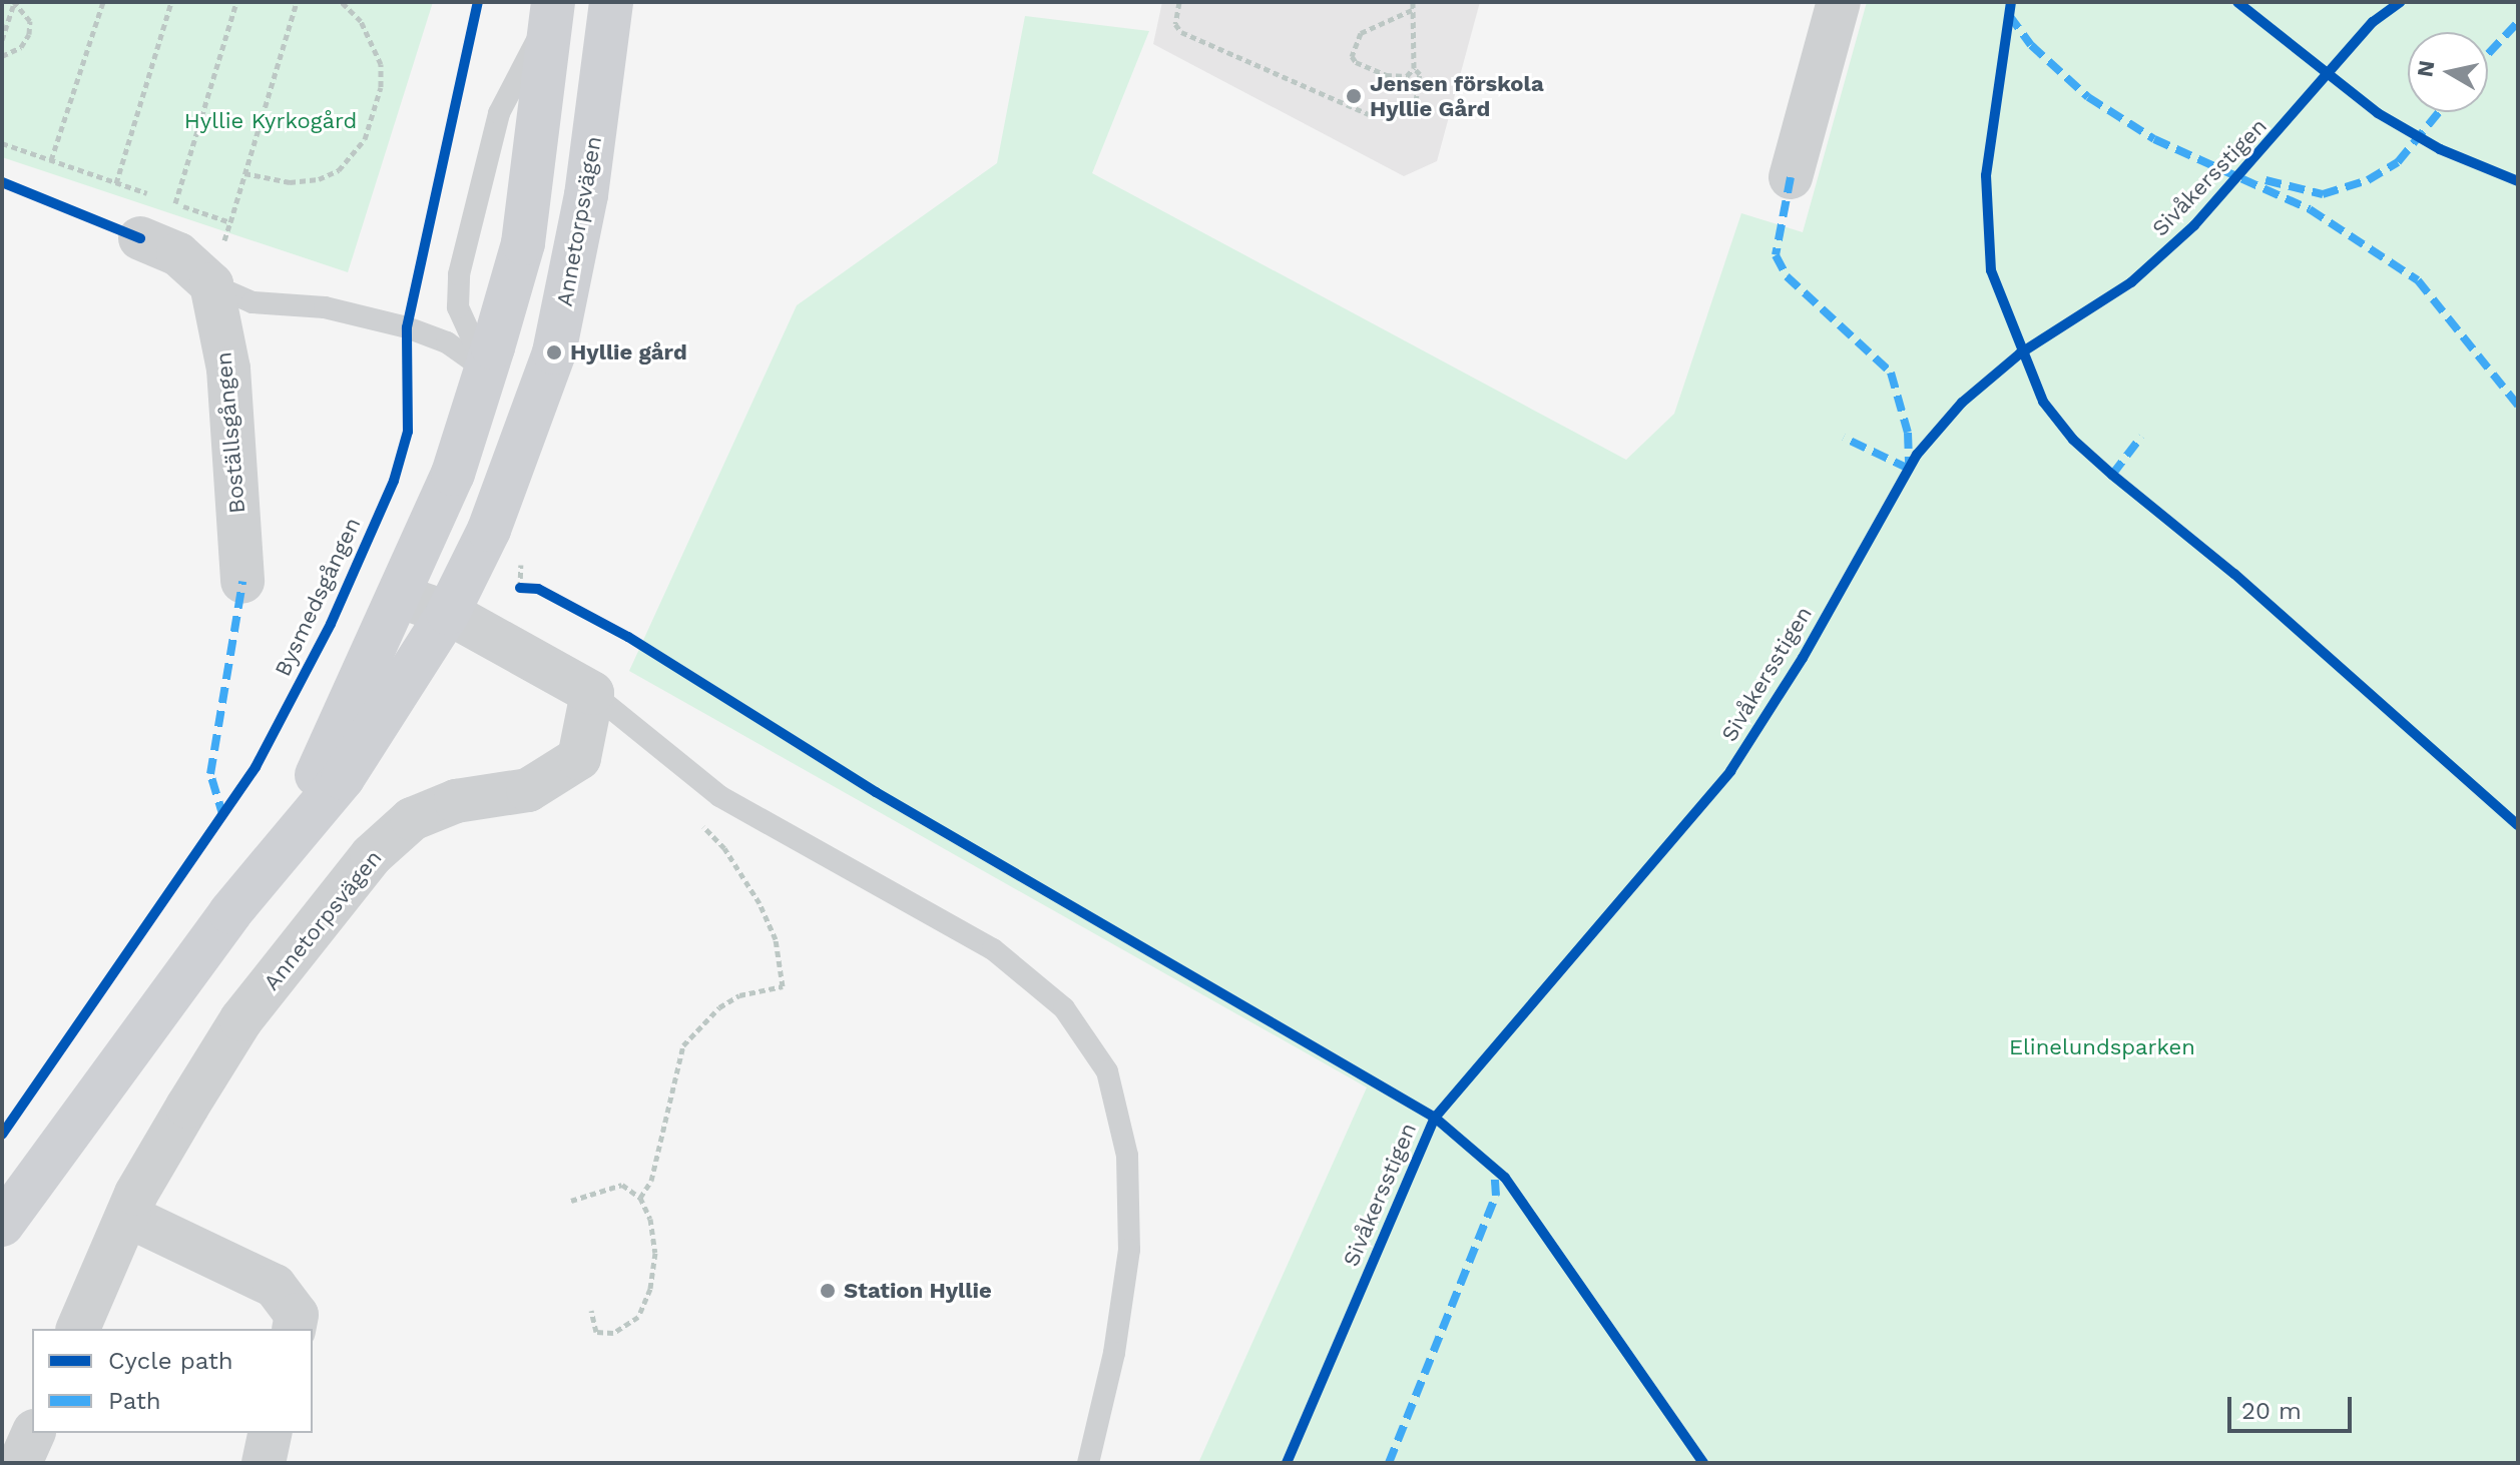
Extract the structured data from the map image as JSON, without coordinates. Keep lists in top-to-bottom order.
{
  "streets": {
    "main road": ["Annetorpsvägen"],
    "street": ["Boställsgången"],
    "cycle path": ["Sivåkersstigen", "Bysmedsgången"]
  },
  "parks": ["Hyllie Kyrkogård", "Elinelundsparken"],
  "places": ["Jensen förskola Hyllie Gård", "Hyllie gård", "Station Hyllie"],
  "legend": ["Cycle path", "Path"],
  "scale_bar": "20 m",
  "north": "left"
}
